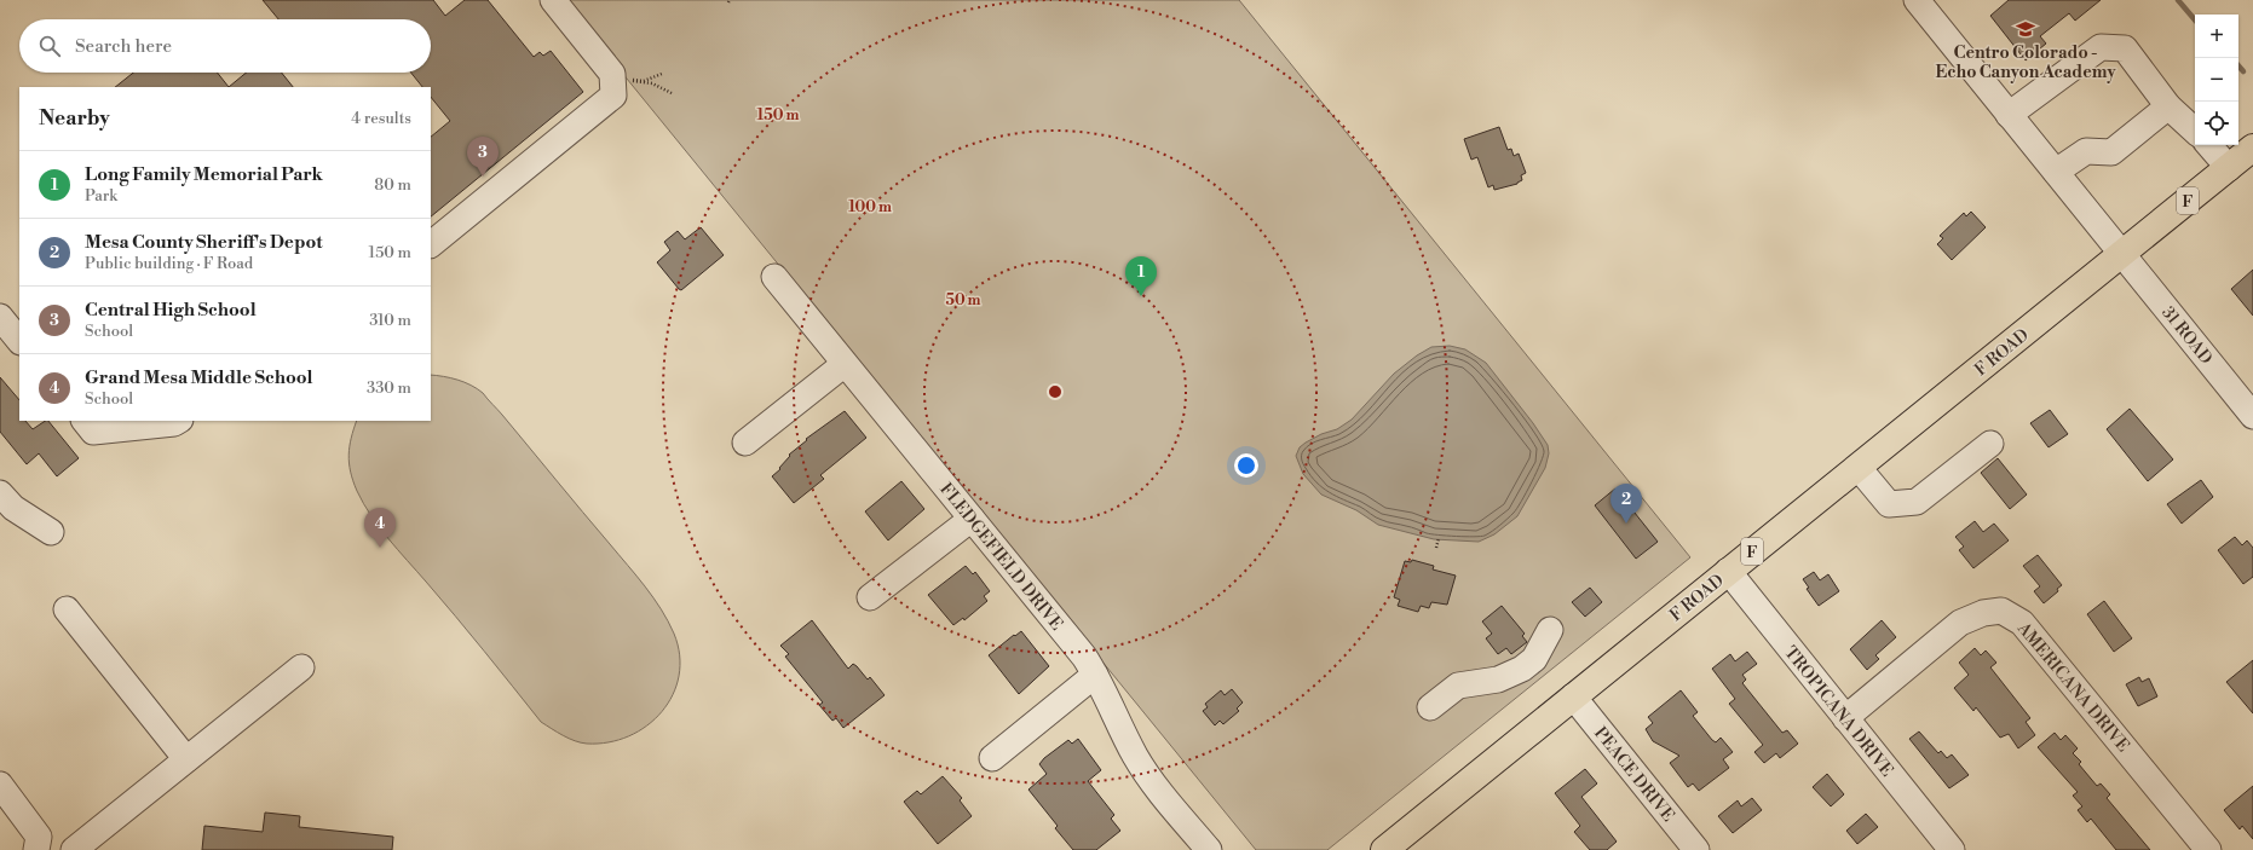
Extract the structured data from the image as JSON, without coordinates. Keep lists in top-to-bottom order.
{
  "streets": {
    "main road": ["F", "F ROAD"],
    "street": [
      "31 ROAD",
      "FLEDGEFIELD DRIVE",
      "AMERICANA DRIVE",
      "TROPICANA DRIVE",
      "PEACE DRIVE"
    ]
  },
  "crossings": [
    ["F", "31 ROAD"],
    ["F", "F ROAD"],
    ["31 ROAD", "F ROAD"],
    ["F ROAD", "TROPICANA DRIVE"],
    ["F ROAD", "PEACE DRIVE"],
    ["AMERICANA DRIVE", "TROPICANA DRIVE"]
  ],
  "places": {
    "school or university": ["Centro Colorado - Echo Canyon Academy"]
  },
  "page": {
    "map_buttons": ["+", "−"],
    "search": "Search here",
    "heading": ["Nearby", "4 results"],
    "pins": [
      "3",
      "1",
      "2",
      "4"
    ],
    "list": [
      {
        "mark": "1",
        "name": "Long Family Memorial Park",
        "note": "Park",
        "value": "80 m"
      },
      {
        "mark": "2",
        "name": "Mesa County Sheriff's Depot",
        "note": "Public building · F Road",
        "value": "150 m"
      },
      {
        "mark": "3",
        "name": "Central High School",
        "note": "School",
        "value": "310 m"
      },
      {
        "mark": "4",
        "name": "Grand Mesa Middle School",
        "note": "School",
        "value": "330 m"
      }
    ]
  },
  "rings": ["150 m", "100 m", "50 m"]
}
